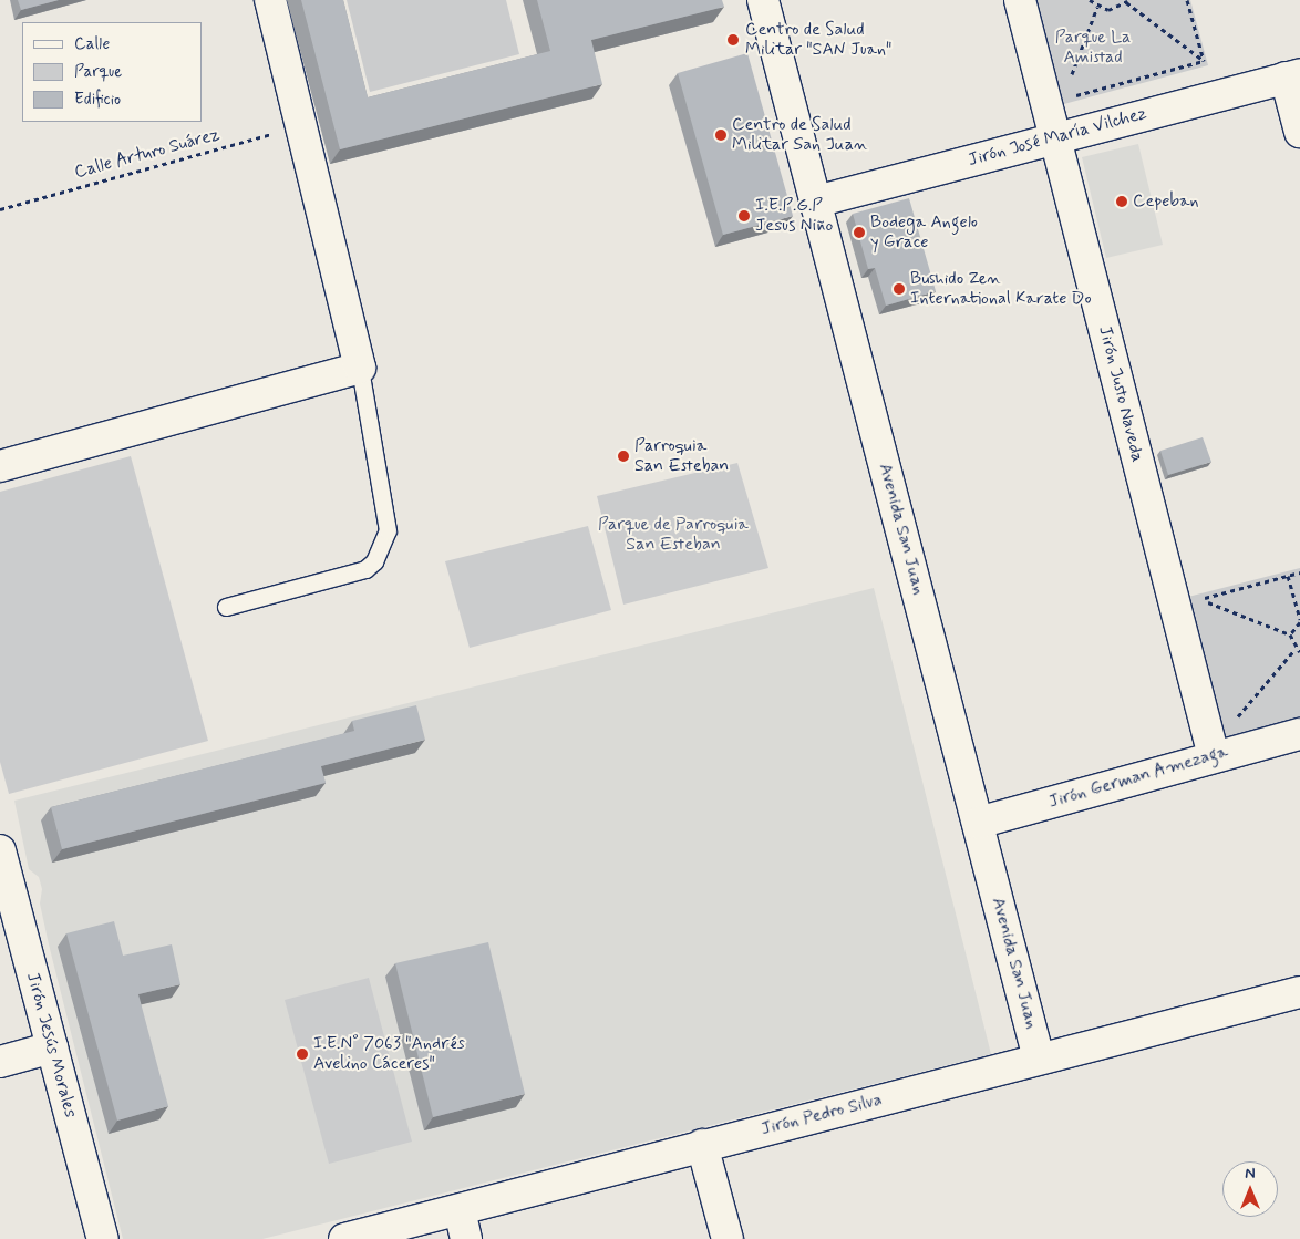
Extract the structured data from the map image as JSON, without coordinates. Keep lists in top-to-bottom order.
{
  "streets": {
    "street": [
      "Jirón José María Vilchez",
      "Jirón Justo Naveda",
      "Avenida San Juan",
      "Jirón German Amezaga",
      "Jirón Jesús Morales",
      "Jirón Pedro Silva"
    ],
    "path": ["Calle Arturo Suárez"]
  },
  "crossings": [
    ["Jirón José María Vilchez", "Jirón Justo Naveda"],
    ["Jirón José María Vilchez", "Avenida San Juan"],
    ["Jirón Justo Naveda", "Jirón German Amezaga"],
    ["Avenida San Juan", "Jirón German Amezaga"],
    ["Avenida San Juan", "Jirón Pedro Silva"]
  ],
  "parks": ["Parque La Amistad", "Parque de Parroquia San Esteban"],
  "places": [
    "Centro de Salud Militar \"SAN Juan\"",
    "Centro de Salud Militar San Juan",
    "Cepeban",
    "I.E.P.G.P Jesus Niño",
    "Bodega Angelo y Grace",
    "Bushido Zen International Karate Do",
    "Parroquia San Esteban",
    "I.E.N° 7063 \"Andrés Avelino Cáceres\""
  ],
  "legend": ["Calle", "Parque", "Edificio"],
  "north": "top"
}
